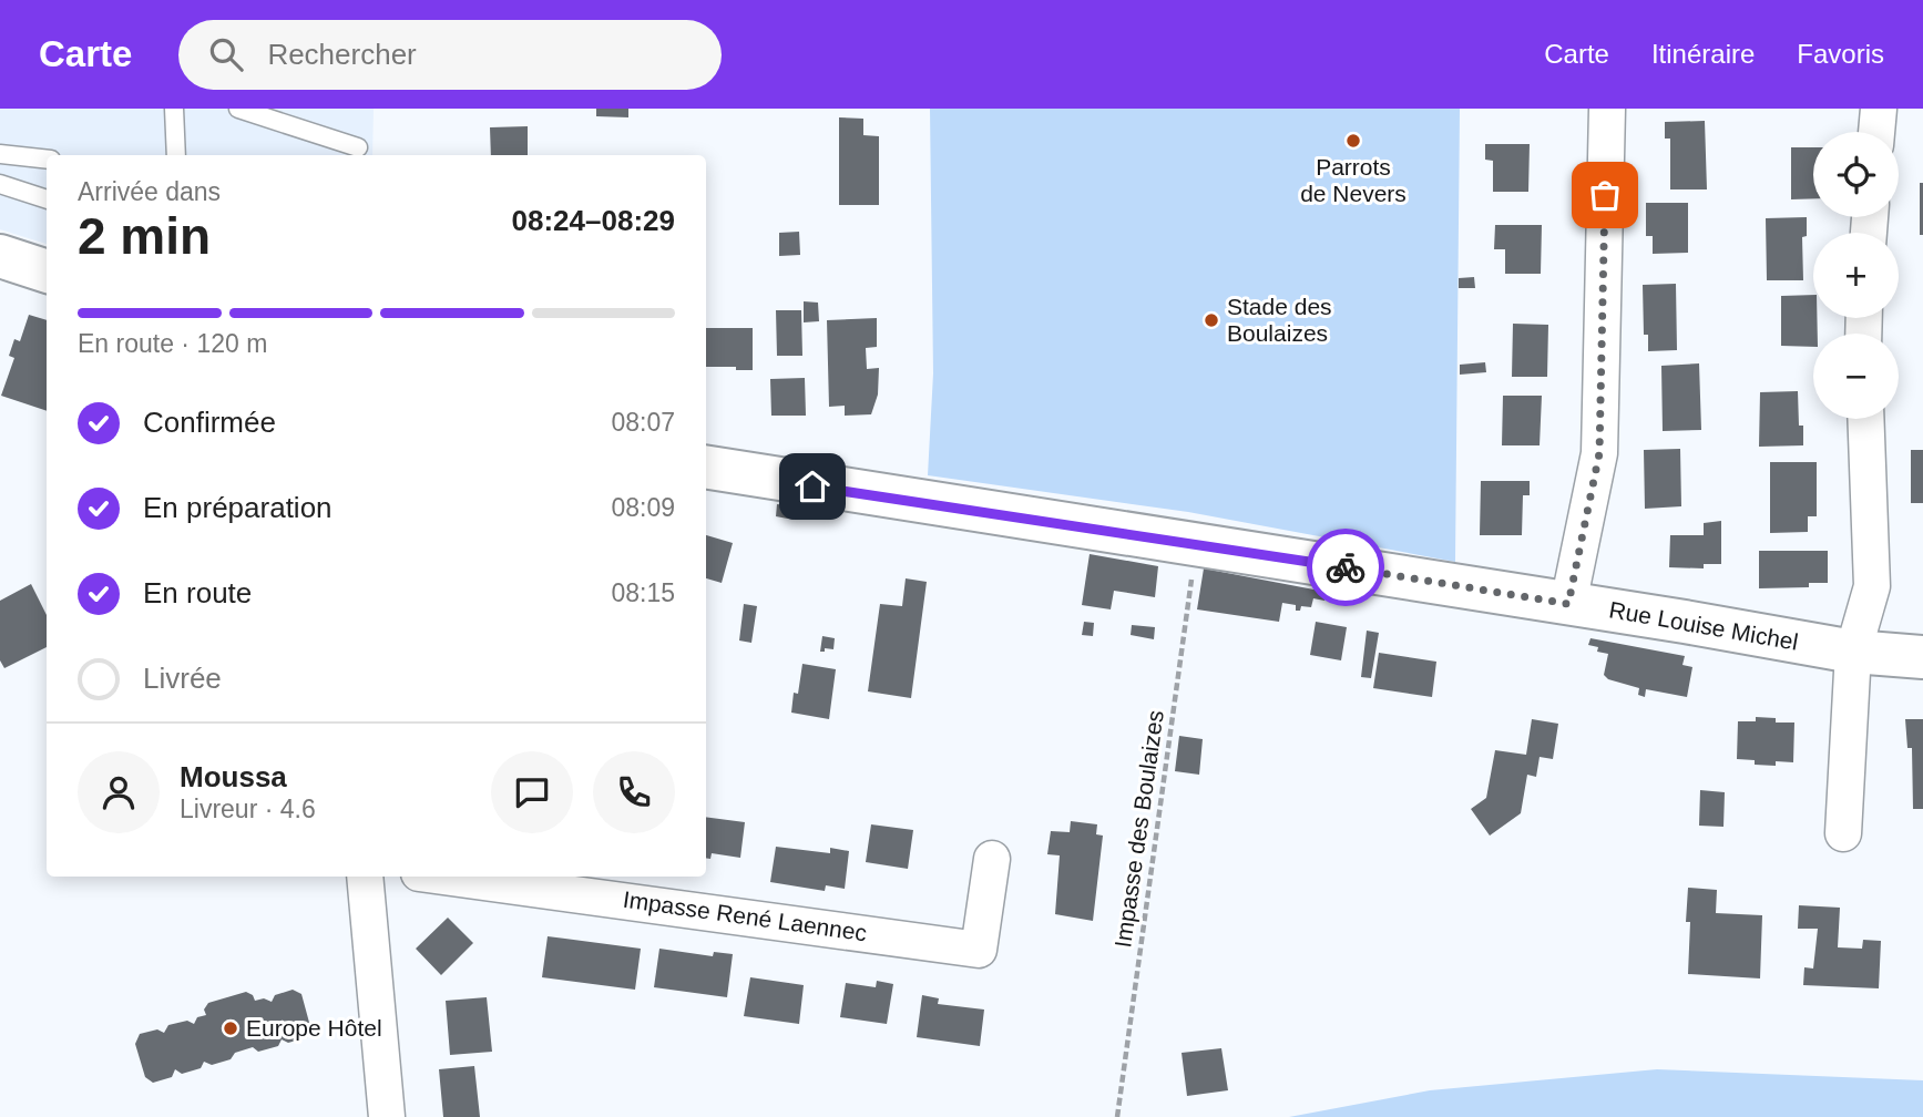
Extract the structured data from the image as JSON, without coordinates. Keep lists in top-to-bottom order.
{
  "streets": {
    "street": ["Rue Louise Michel", "Impasse René Laennec"],
    "path": ["Impasse des Boulaizes"]
  },
  "crossings": [
    ["Rue Louise Michel", "Impasse des Boulaizes"]
  ],
  "places": ["Parrots de Nevers", "Stade des Boulaizes", "Europe Hôtel"],
  "page": {
    "header": "Carte",
    "search": "Rechercher",
    "nav": ["Carte", "Itinéraire", "Favoris"],
    "map_buttons": ["+", "−"],
    "heading": ["2 min", "Arrivée dans", "08:24–08:29"],
    "panel": ["Moussa", "Livreur · 4.6"],
    "bar": "En route · 120 m",
    "list": [
      ["Confirmée", "08:07"],
      ["En préparation", "08:09"],
      ["En route", "08:15"],
      "Livrée"
    ]
  }
}
